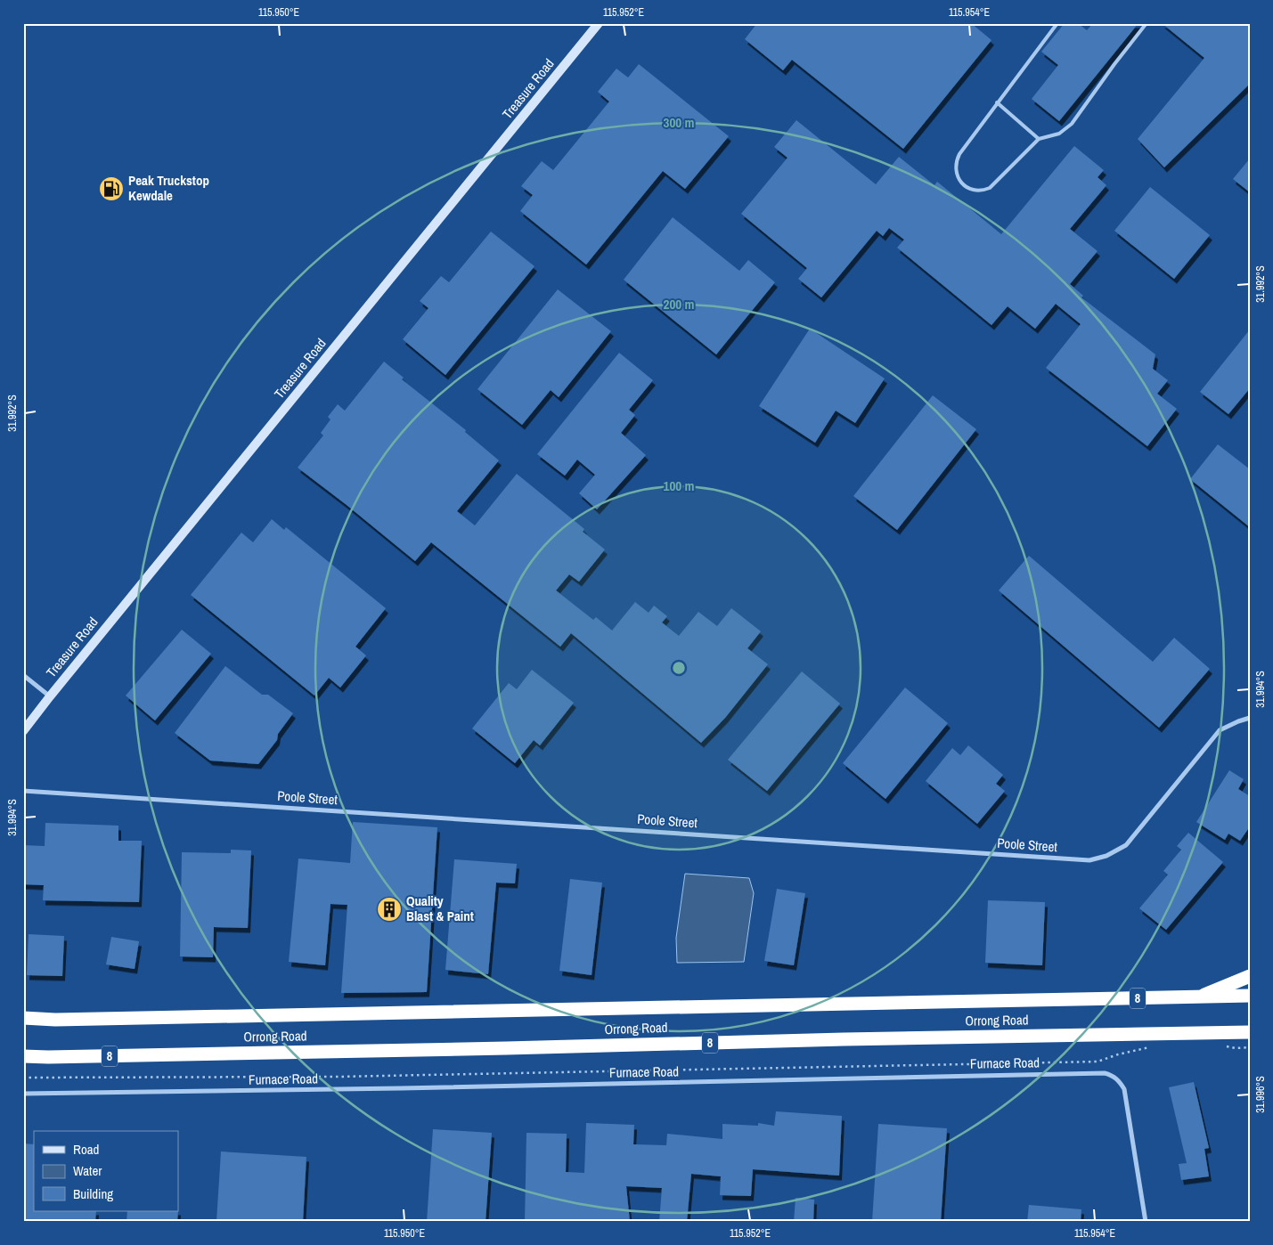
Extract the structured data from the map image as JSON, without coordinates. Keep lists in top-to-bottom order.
{
  "streets": {
    "highway": ["8", "Orrong Road"],
    "street": ["Treasure Road", "Poole Street", "Furnace Road"]
  },
  "places": {
    "fuel station": ["Peak Truckstop Kewdale"],
    "building": ["Quality Blast & Paint"]
  },
  "legend": ["Road", "Water", "Building"],
  "coordinates": [
    "115.950°E",
    "115.952°E",
    "115.954°E",
    "31.992°S",
    "31.994°S",
    "31.996°S"
  ],
  "rings": ["300 m", "200 m", "100 m"]
}
